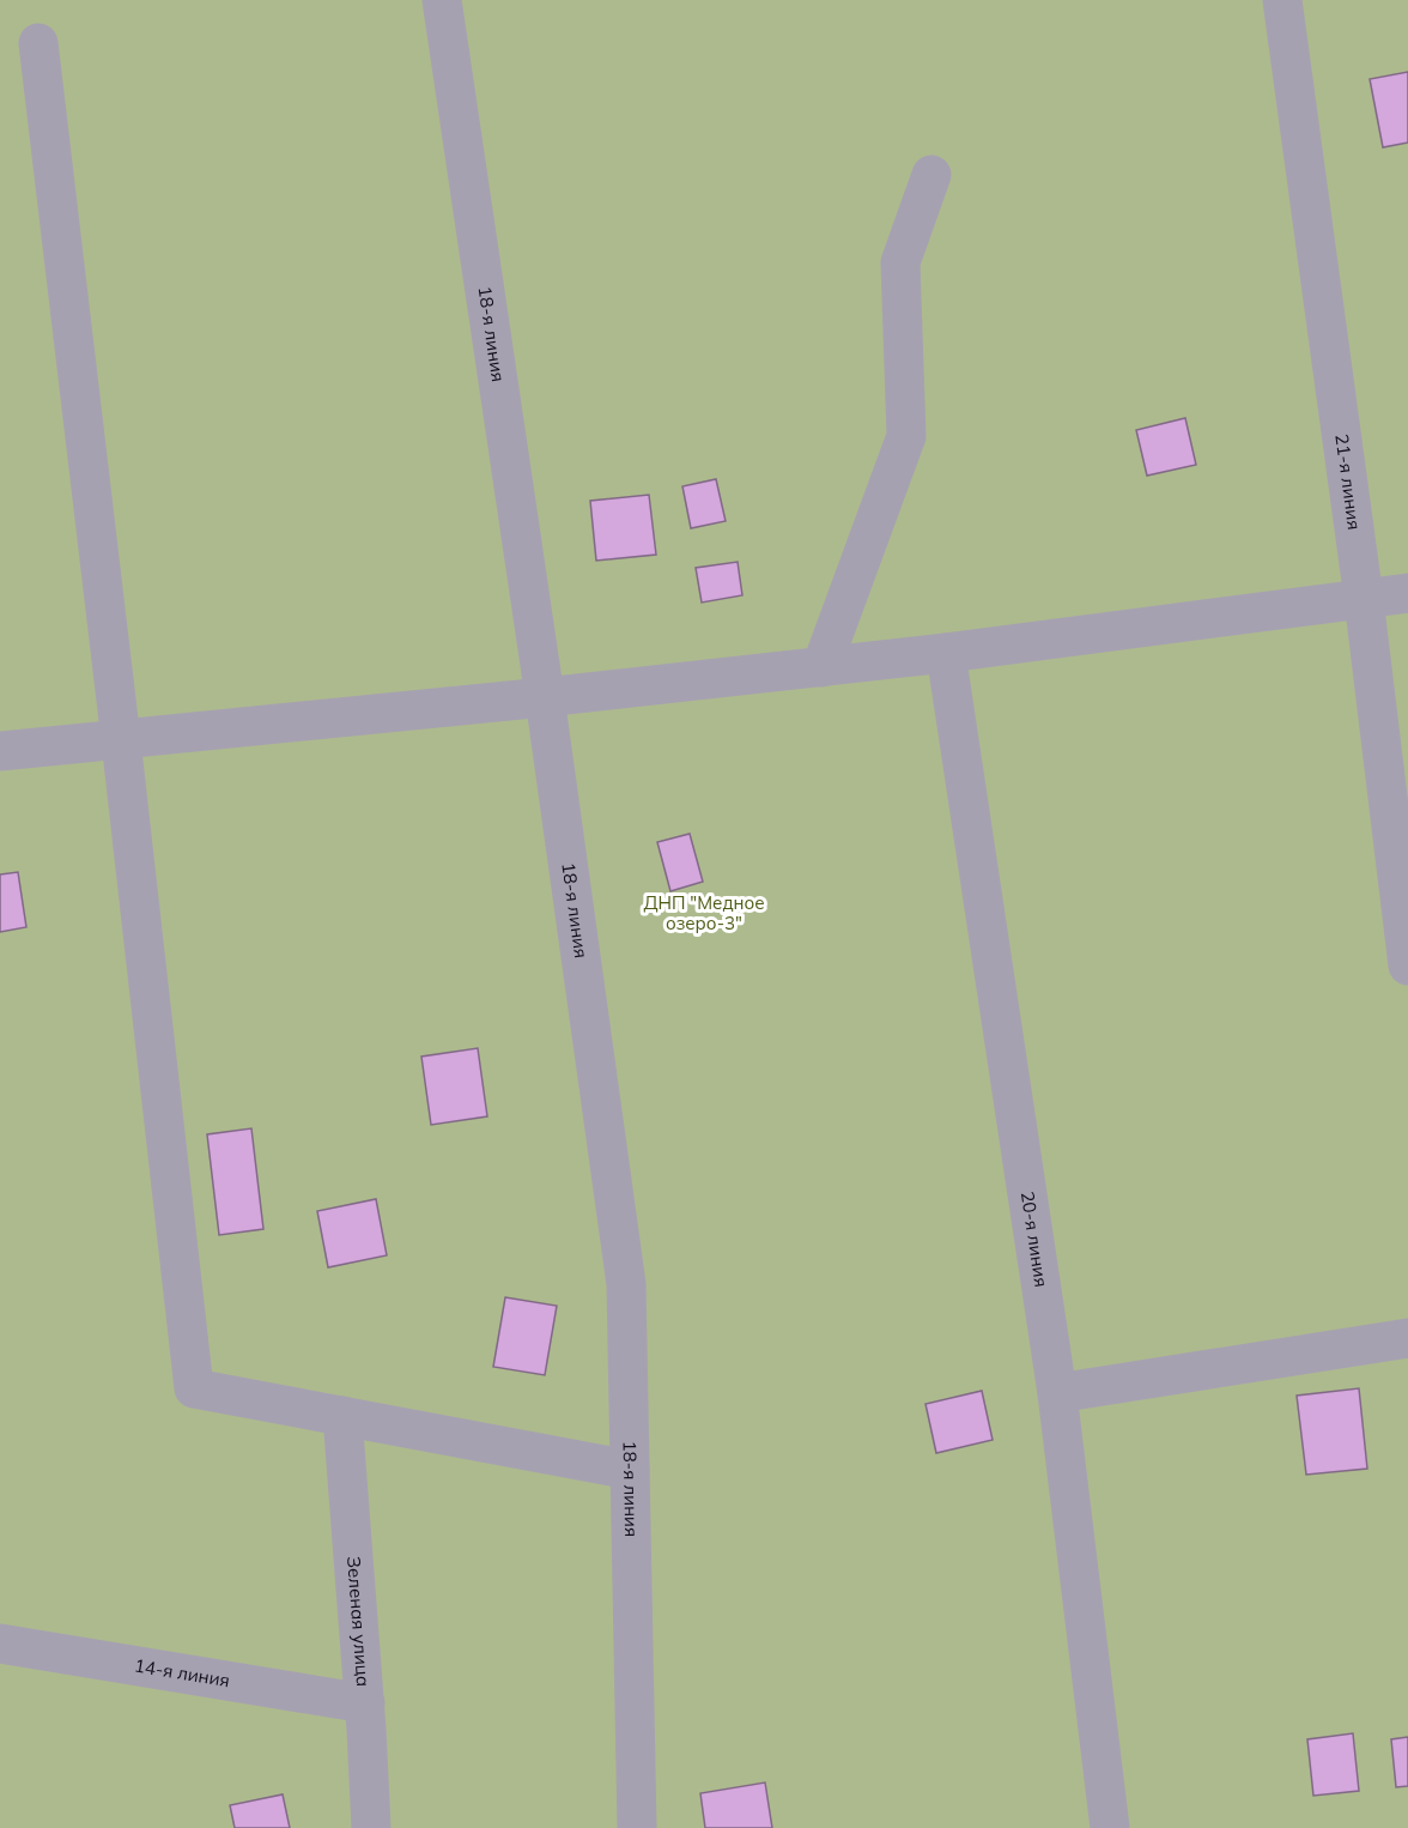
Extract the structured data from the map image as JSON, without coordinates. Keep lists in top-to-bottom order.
{
  "streets": {
    "street": [
      "18-я линия",
      "21-я линия",
      "20-я линия",
      "Зеленая улица",
      "14-я линия"
    ]
  },
  "crossings": [
    ["Зеленая улица", "14-я линия"]
  ],
  "parks": ["ДНП \"Медное озеро-3\""]
}
